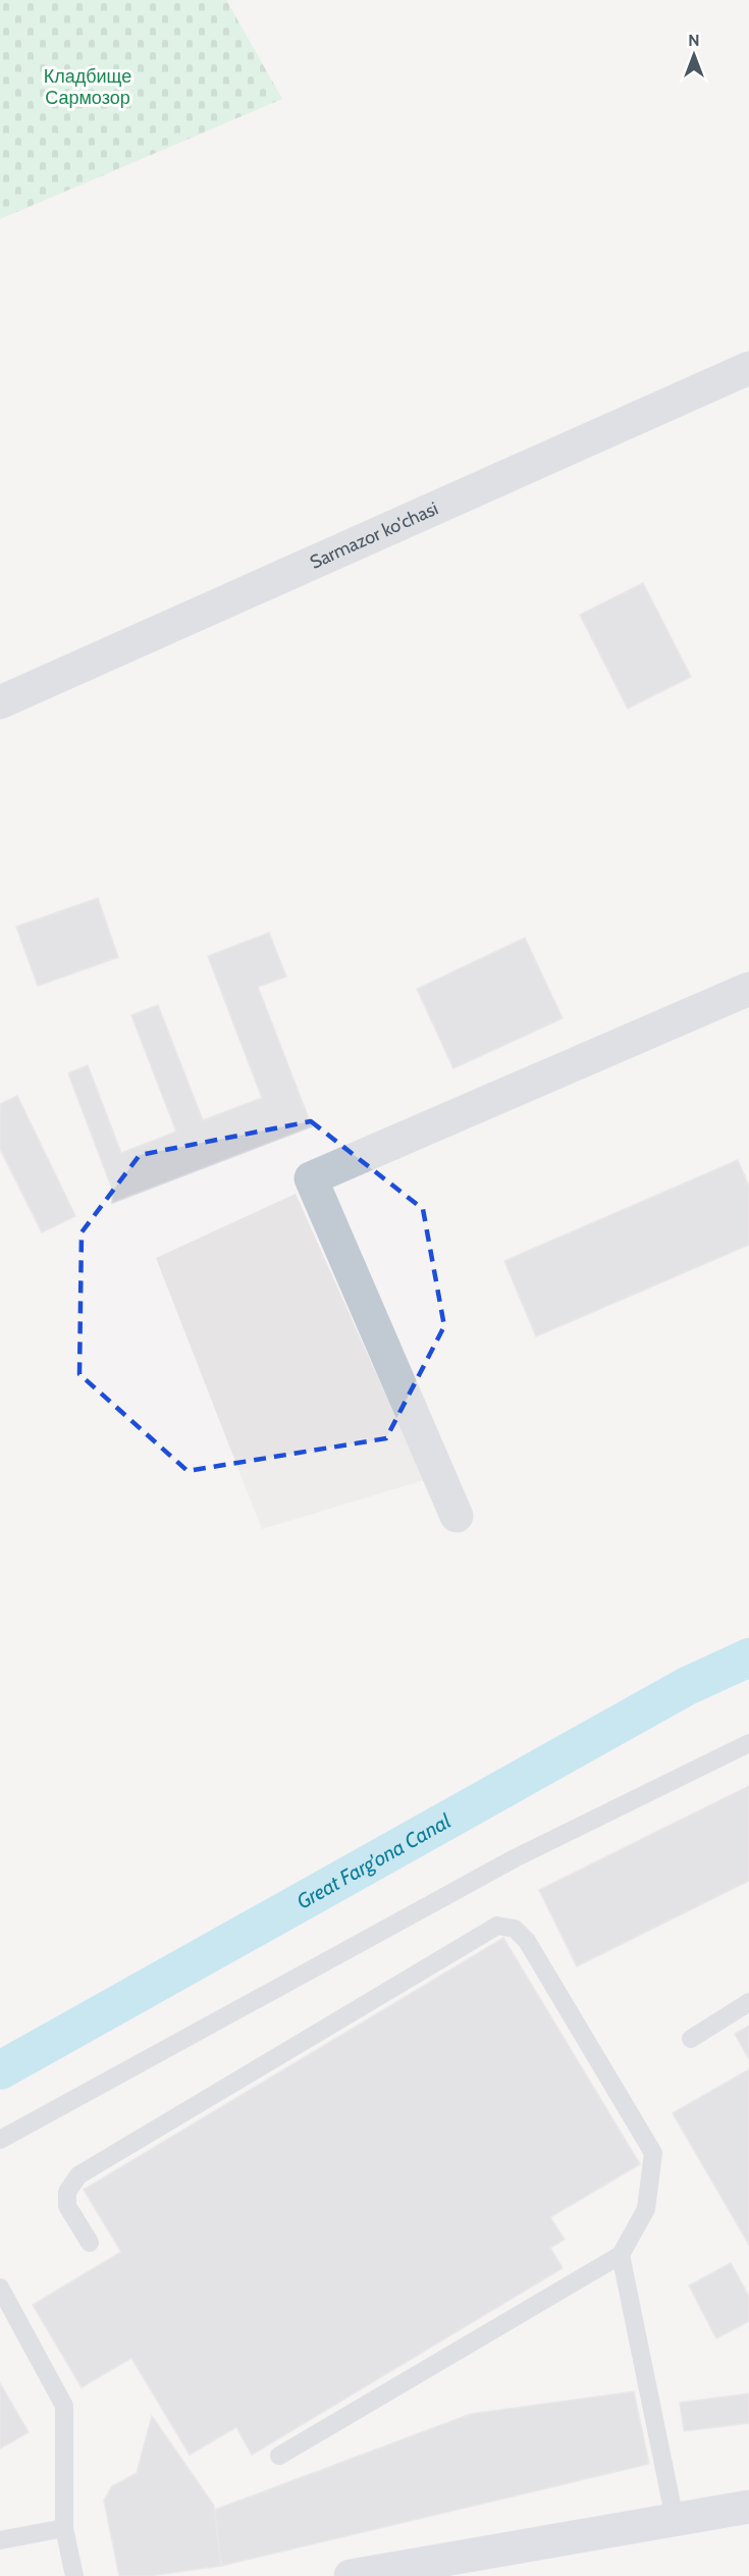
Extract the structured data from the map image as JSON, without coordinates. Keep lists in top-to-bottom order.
{
  "streets": {
    "street": ["Sarmazor ko'chasi"]
  },
  "water": ["Great Farg'ona Canal"],
  "parks": ["Кладбище Сармозор"],
  "north": "top"
}
